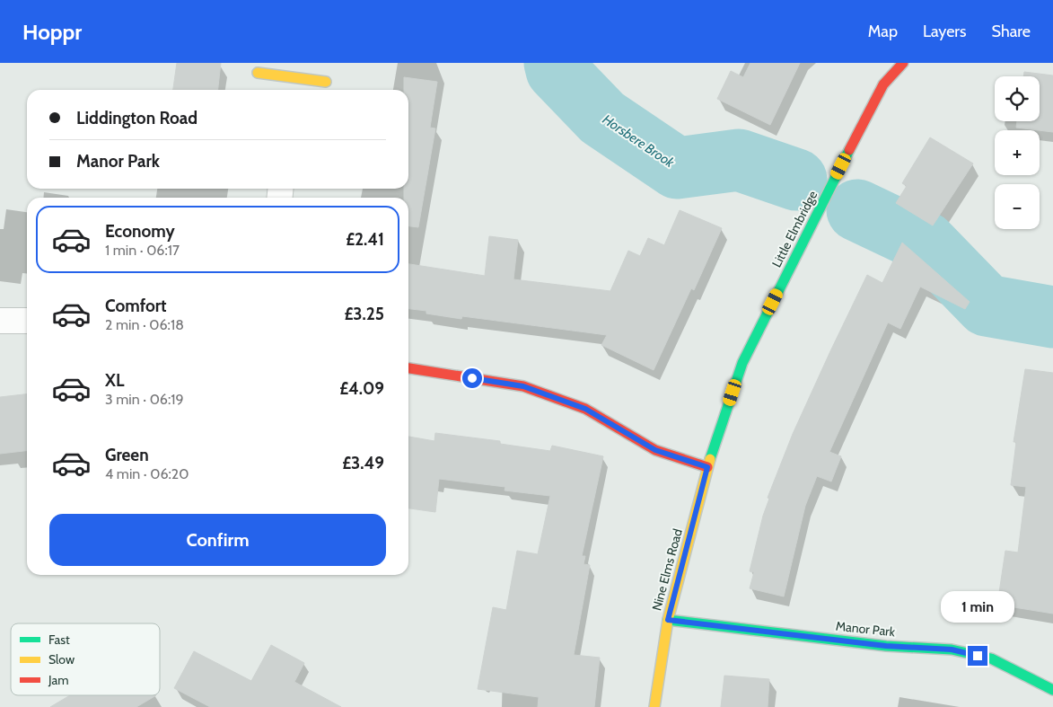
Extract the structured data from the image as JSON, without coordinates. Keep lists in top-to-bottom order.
{
  "streets": {
    "street": ["Little Elmbridge", "Nine Elms Road", "Manor Park"]
  },
  "crossings": [
    ["Little Elmbridge", "Nine Elms Road"],
    ["Nine Elms Road", "Manor Park"]
  ],
  "water": ["Horsbere Brook"],
  "legend": ["Fast", "Slow", "Jam"],
  "page": {
    "header": "Hoppr",
    "nav": ["Map", "Layers", "Share"],
    "map_buttons": ["+", "−"],
    "banner": ["Liddington Road", "Manor Park"],
    "list": [
      {
        "name": "Economy",
        "note": "1 min · 06:17",
        "value": "£2.41"
      },
      {
        "name": "Comfort",
        "note": "2 min · 06:18",
        "value": "£3.25"
      },
      {
        "name": "XL",
        "note": "3 min · 06:19",
        "value": "£4.09"
      },
      {
        "name": "Green",
        "note": "4 min · 06:20",
        "value": "£3.49"
      }
    ],
    "buttons": "Confirm",
    "bubble": "1 min"
  }
}
